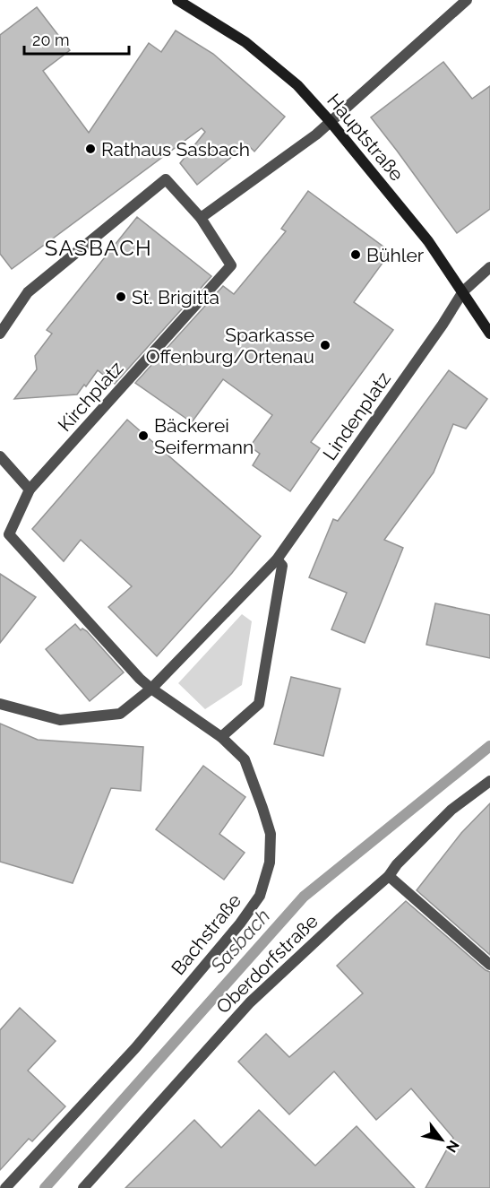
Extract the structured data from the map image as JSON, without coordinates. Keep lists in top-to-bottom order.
{
  "streets": {
    "street": [
      "Hauptstraße",
      "Kirchplatz",
      "Lindenplatz",
      "Bachstraße",
      "Oberdorfstraße"
    ]
  },
  "crossings": [
    ["Hauptstraße", "Lindenplatz"],
    ["Kirchplatz", "Lindenplatz"],
    ["Kirchplatz", "Bachstraße"],
    ["Lindenplatz", "Bachstraße"]
  ],
  "districts": ["SASBACH"],
  "water": ["Sasbach"],
  "places": [
    "Rathaus Sasbach",
    "Bühler",
    "St. Brigitta",
    "Sparkasse Offenburg/Ortenau",
    "Bäckerei Seifermann"
  ],
  "scale_bar": "20 m",
  "north": "bottom right"
}
